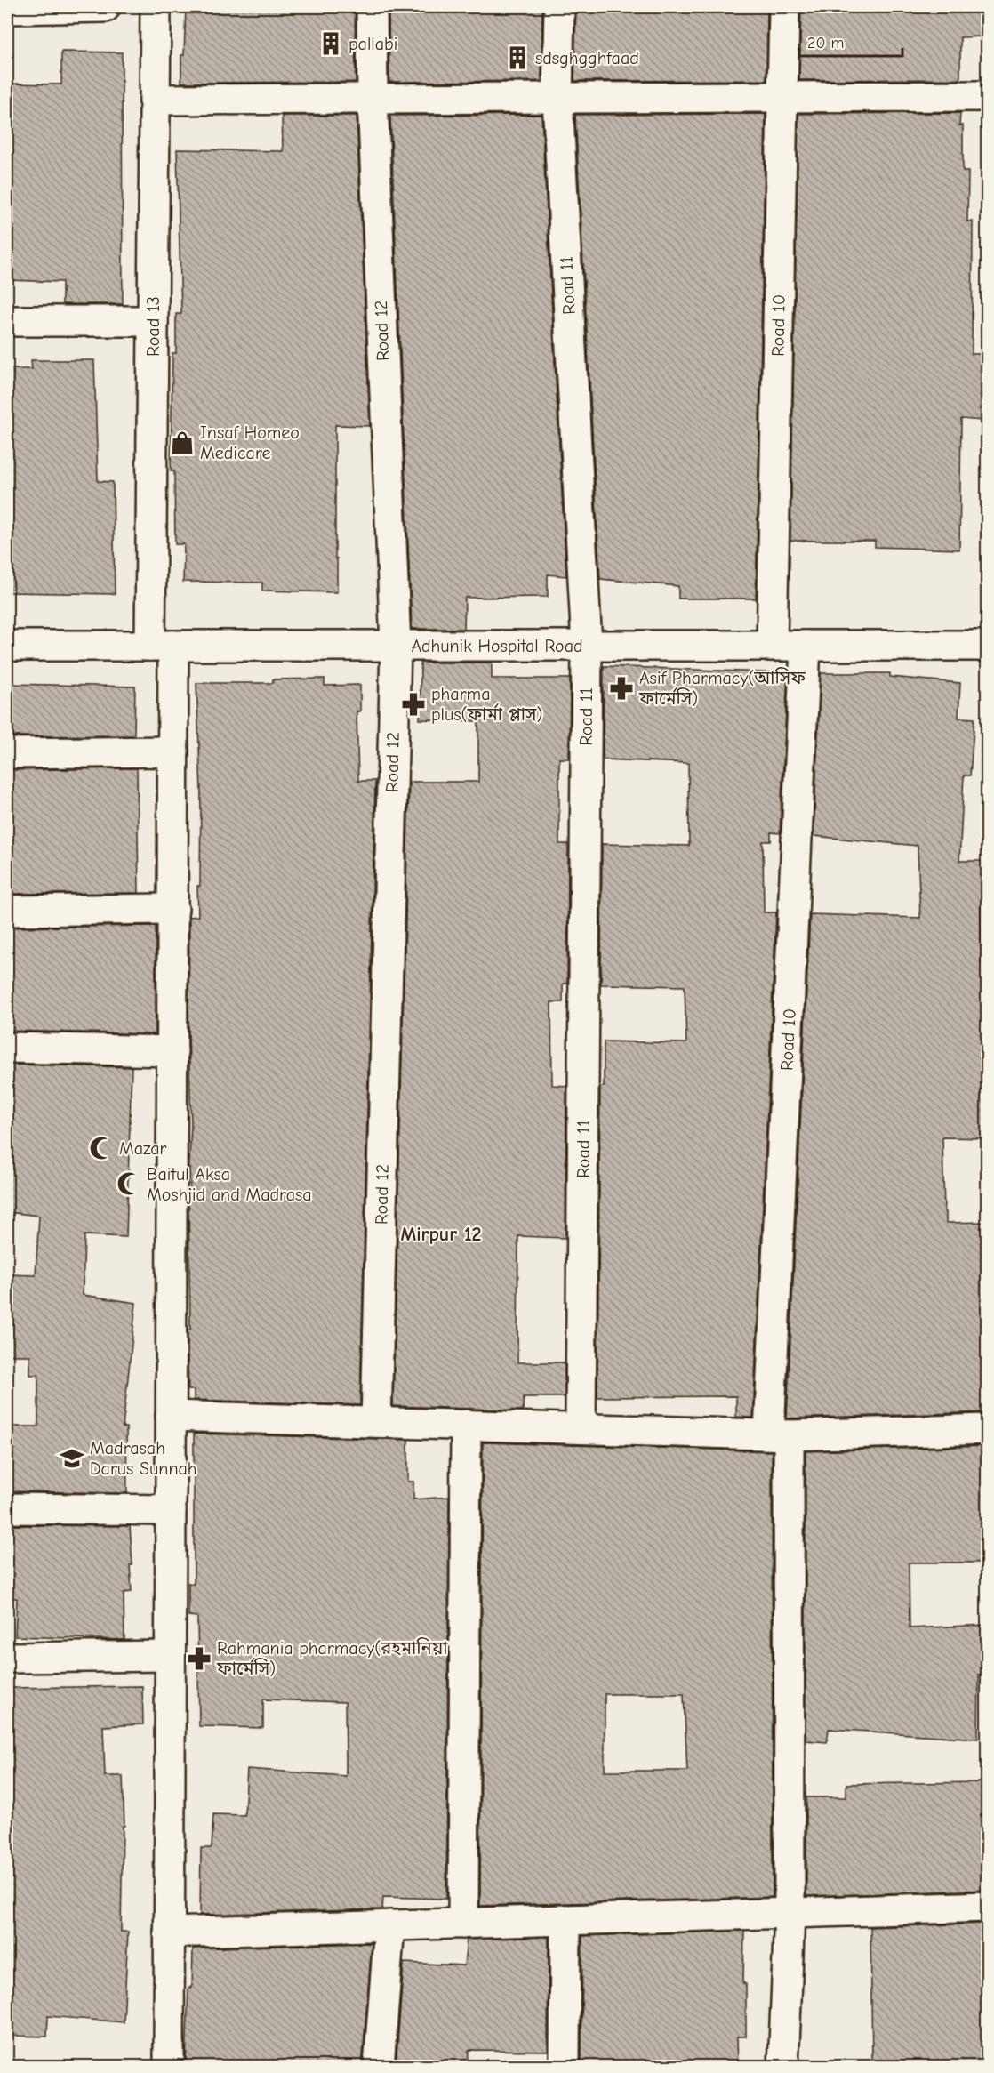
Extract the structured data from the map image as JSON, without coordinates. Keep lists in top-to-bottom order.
{
  "streets": {
    "street": [
      "Road 11",
      "Road 10",
      "Road 13",
      "Road 12",
      "Adhunik Hospital Road"
    ]
  },
  "crossings": [
    ["Road 11", "Adhunik Hospital Road"],
    ["Road 10", "Adhunik Hospital Road"],
    ["Road 13", "Adhunik Hospital Road"],
    ["Road 12", "Adhunik Hospital Road"]
  ],
  "districts": ["Mirpur 12"],
  "places": {
    "building": ["pallabi", "sdsghgghfaad"],
    "shop": ["Insaf Homeo Medicare"],
    "pharmacy": ["Asif Pharmacy(আসিফ ফার্মেসি)", "pharma plus(ফার্মা প্লাস)", "Rahmania pharmacy(রহমানিয়া ফার্মেসি)"],
    "mosque": ["Mazar", "Baitul Aksa Moshjid and Madrasa"],
    "school or university": ["Madrasah Darus Sunnah"]
  },
  "scale_bar": "20 m"
}
